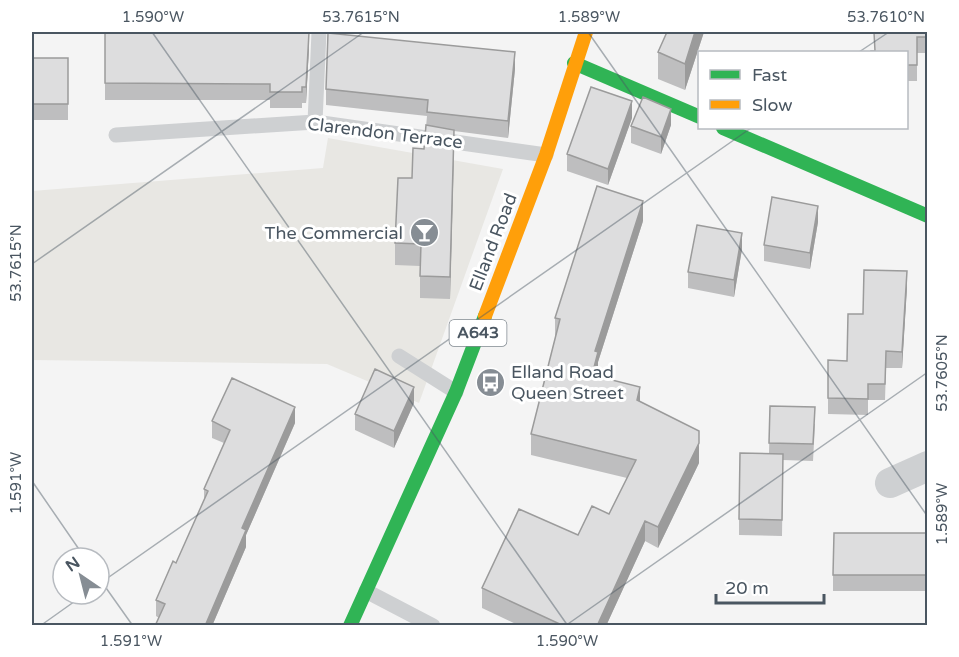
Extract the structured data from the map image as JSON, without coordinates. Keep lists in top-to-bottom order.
{
  "streets": {
    "main road": ["Elland Road", "A643"],
    "lane": ["Clarendon Terrace"]
  },
  "crossings": [
    ["Clarendon Terrace", "Elland Road"]
  ],
  "places": {
    "bar": ["The Commercial"],
    "bus stop": ["Elland Road Queen Street"]
  },
  "legend": ["Fast", "Slow"],
  "scale_bar": "20 m",
  "north": "top left",
  "coordinates": [
    "1.590°W",
    "53.7615°N",
    "1.589°W",
    "53.7610°N",
    "53.7605°N",
    "1.591°W"
  ]
}
